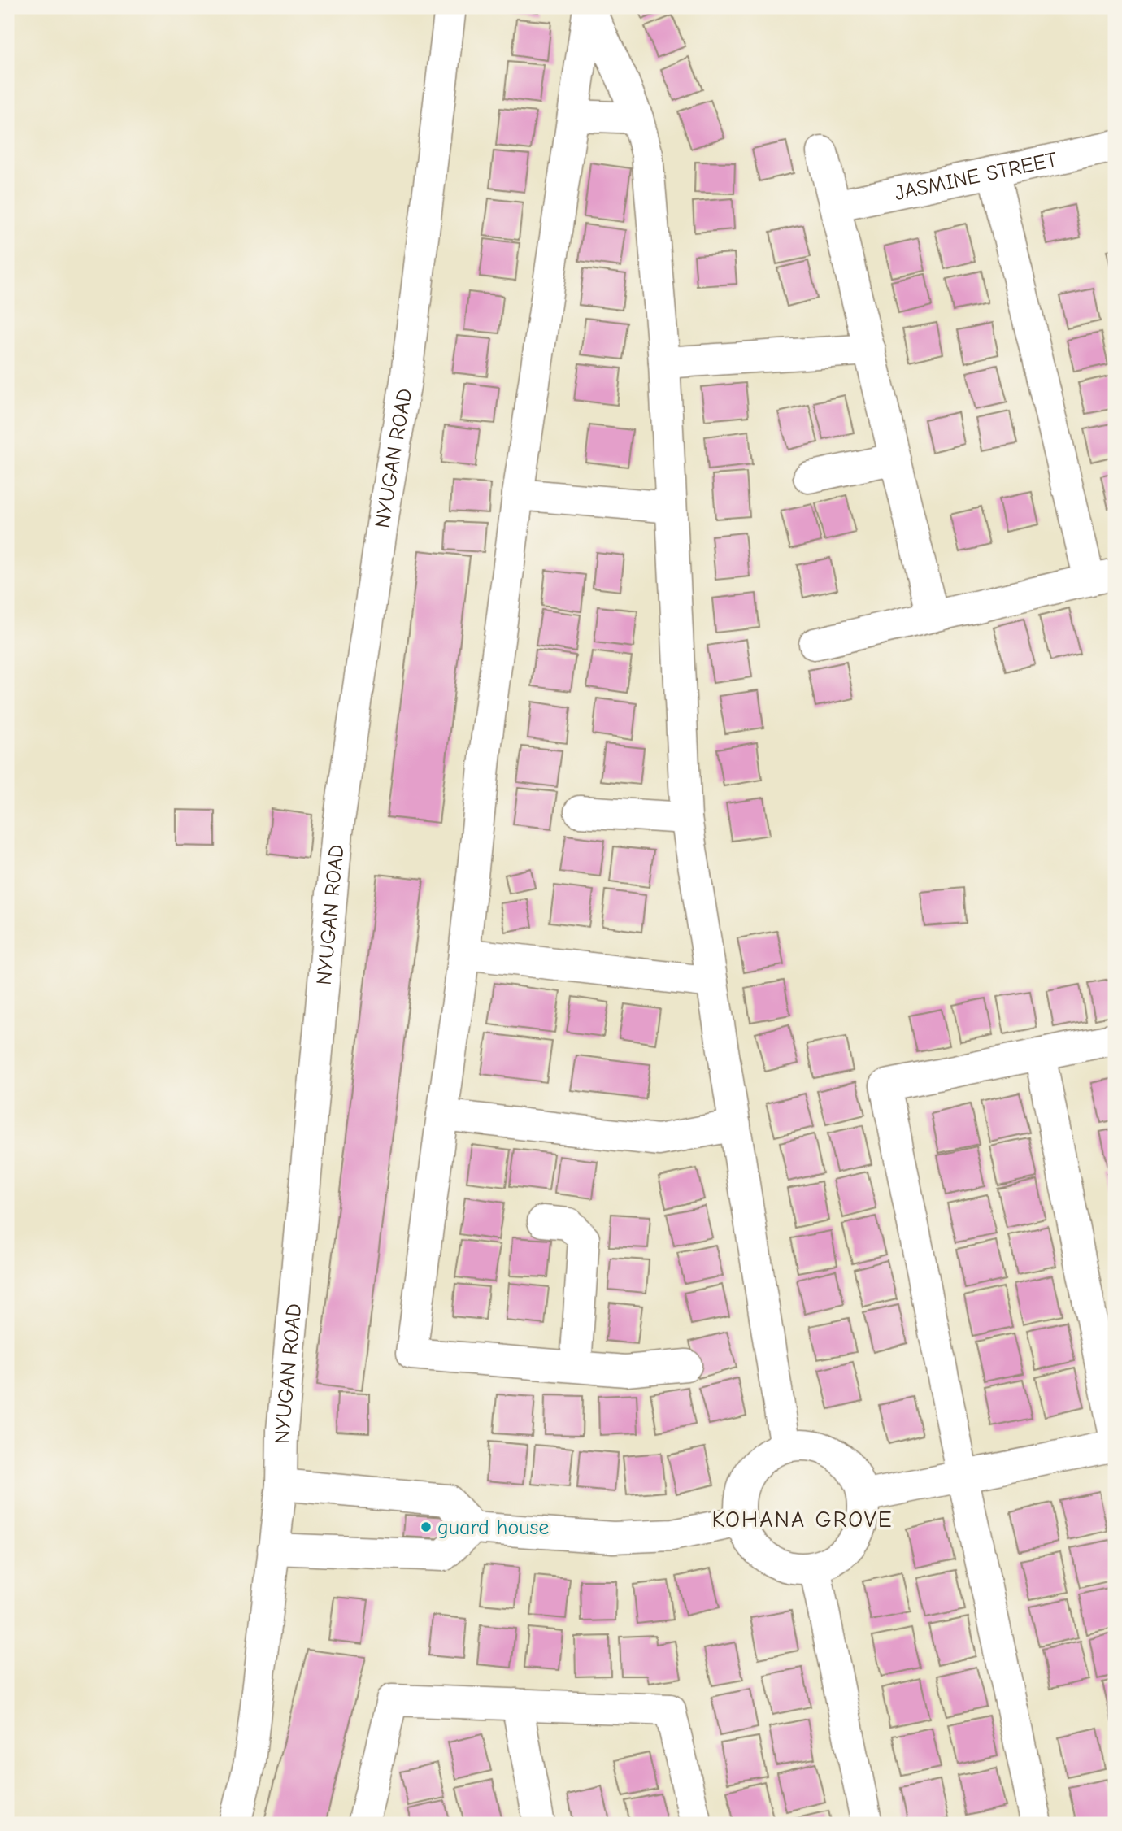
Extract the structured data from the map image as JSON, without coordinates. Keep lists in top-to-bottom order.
{
  "streets": {
    "street": ["JASMINE STREET", "NYUGAN ROAD"]
  },
  "districts": ["KOHANA GROVE"],
  "places": ["guard house"]
}
